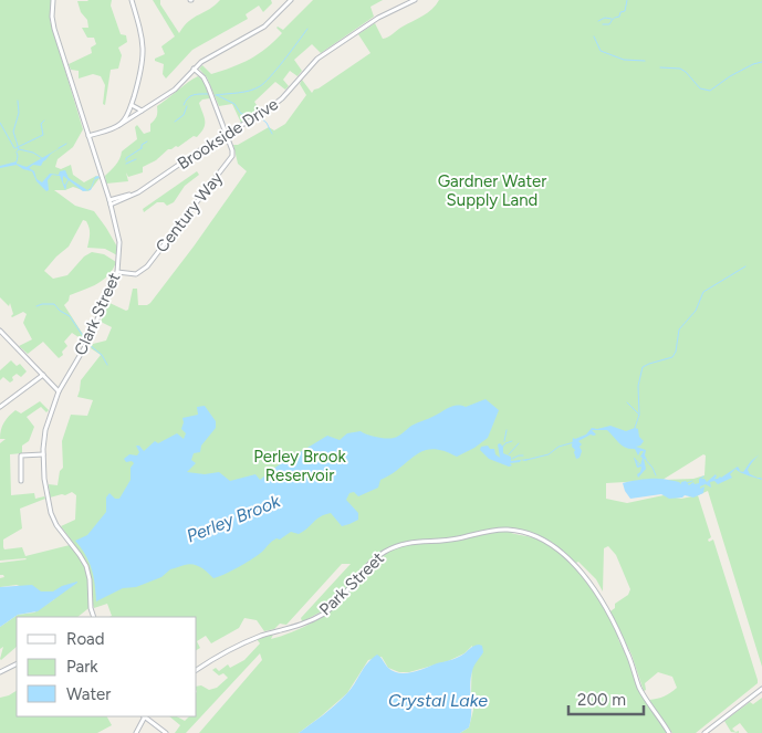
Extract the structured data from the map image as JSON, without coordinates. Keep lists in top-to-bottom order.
{
  "streets": {
    "street": [
      "Brookside Drive",
      "Century Way",
      "Clark Street",
      "Park Street"
    ]
  },
  "crossings": [
    ["Brookside Drive", "Century Way"],
    ["Brookside Drive", "Clark Street"],
    ["Century Way", "Clark Street"]
  ],
  "water": ["Perley Brook", "Crystal Lake"],
  "parks": ["Gardner Water Supply Land", "Perley Brook Reservoir"],
  "legend": ["Road", "Park", "Water"],
  "scale_bar": "200 m"
}
